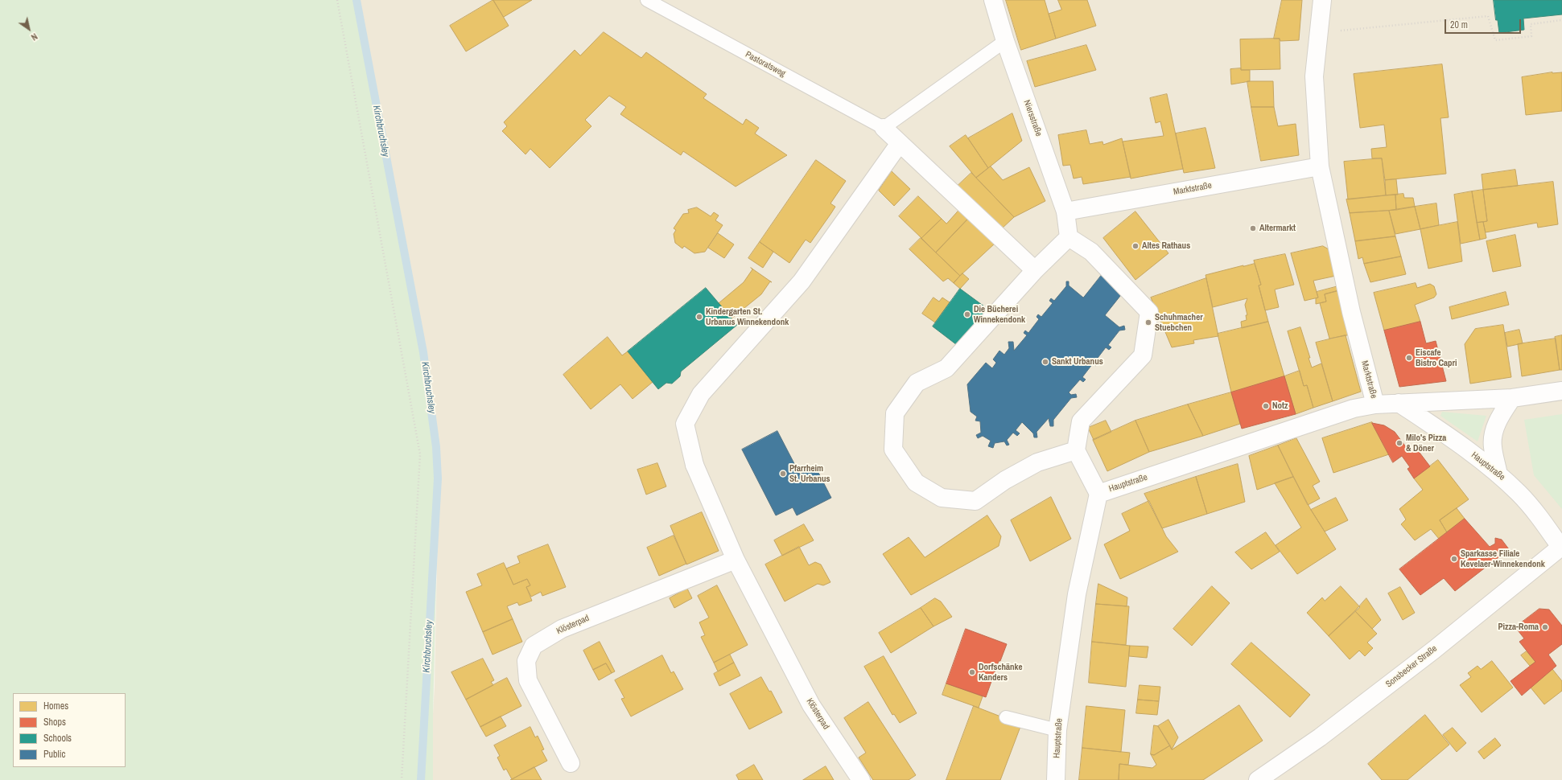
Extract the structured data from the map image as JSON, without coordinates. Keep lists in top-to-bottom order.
{
  "streets": {
    "street": [
      "Niersstraße",
      "Marktstraße",
      "Hauptstraße",
      "Klösterpad",
      "Sonsbecker Straße"
    ],
    "lane": ["Pastoratsweg"]
  },
  "crossings": [
    ["Niersstraße", "Marktstraße"],
    ["Marktstraße", "Hauptstraße"],
    ["Hauptstraße", "Sonsbecker Straße"]
  ],
  "water": ["Kirchbruchsley"],
  "places": [
    "Altermarkt",
    "Altes Rathaus",
    "Die Bücherei Winnekendonk",
    "Kindergarten St. Urbanus Winnekendonk",
    "Schuhmacher Stuebchen",
    "Eiscafe Bistro Capri",
    "Sankt Urbanus",
    "Notz",
    "Milo's Pizza & Döner",
    "Pfarrheim St. Urbanus",
    "Sparkasse Filiale Kevelaer-Winnekendonk",
    "Pizza-Roma",
    "Dorfschänke Kanders"
  ],
  "legend": [
    "Homes",
    "Shops",
    "Schools",
    "Public"
  ],
  "scale_bar": "20 m",
  "north": "bottom right"
}
